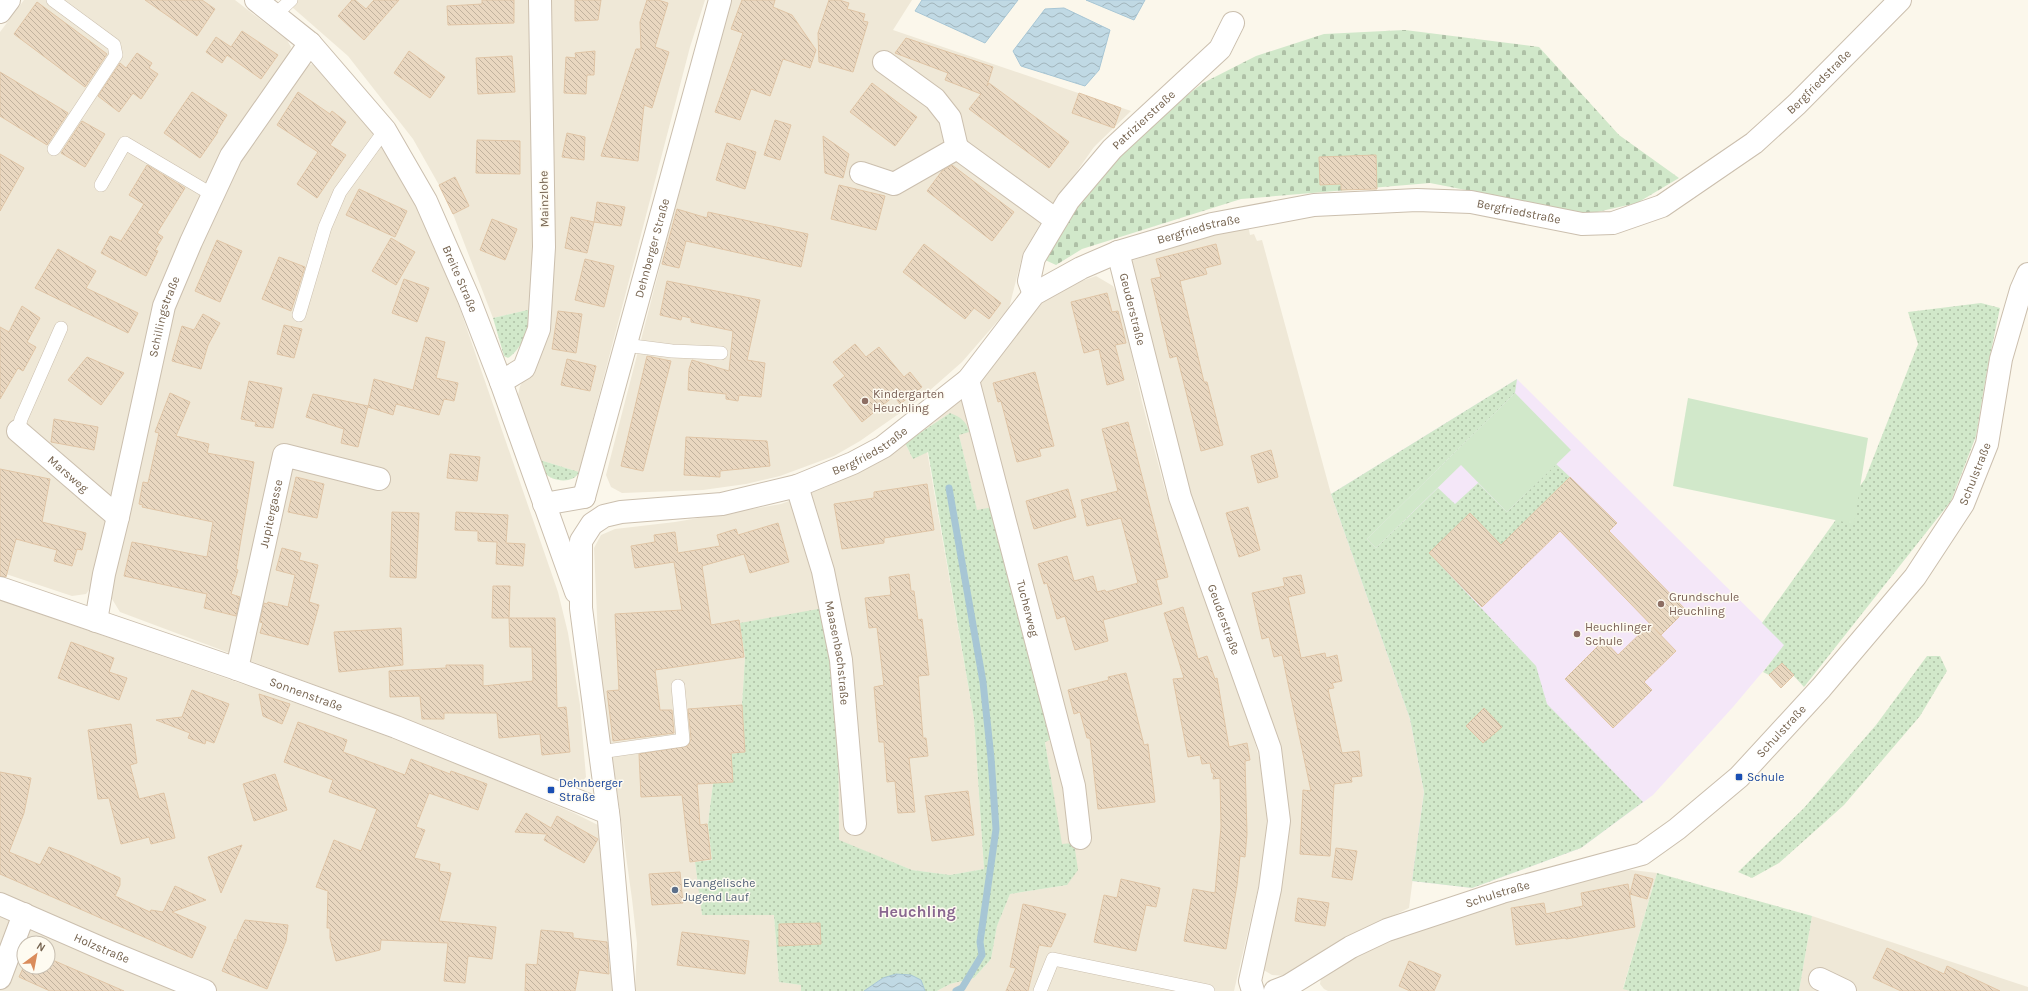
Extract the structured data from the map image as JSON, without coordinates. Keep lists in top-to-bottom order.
{
  "streets": {
    "street": [
      "Bergfriedstraße",
      "Patrizierstraße",
      "Mainzlohe",
      "Dehnberger Straße",
      "Breite Straße",
      "Geuderstraße",
      "Schillingstraße",
      "Schulstraße",
      "Marsweg",
      "Jupitergasse",
      "Tucherweg",
      "Maasenbachstraße",
      "Sonnenstraße",
      "Holzstraße"
    ]
  },
  "crossings": [
    ["Bergfriedstraße", "Patrizierstraße"],
    ["Bergfriedstraße", "Breite Straße"],
    ["Bergfriedstraße", "Geuderstraße"],
    ["Bergfriedstraße", "Tucherweg"],
    ["Bergfriedstraße", "Maasenbachstraße"],
    ["Mainzlohe", "Breite Straße"],
    ["Breite Straße", "Schillingstraße"],
    ["Schillingstraße", "Marsweg"],
    ["Schillingstraße", "Sonnenstraße"],
    ["Jupitergasse", "Sonnenstraße"]
  ],
  "districts": ["Heuchling"],
  "places": {
    "other": [
      "Kindergarten Heuchling",
      "Grundschule Heuchling",
      "Heuchlinger Schule",
      "Evangelische Jugend Lauf"
    ],
    "transit": ["Schule", "Dehnberger Straße"]
  },
  "north": "top right"
}
